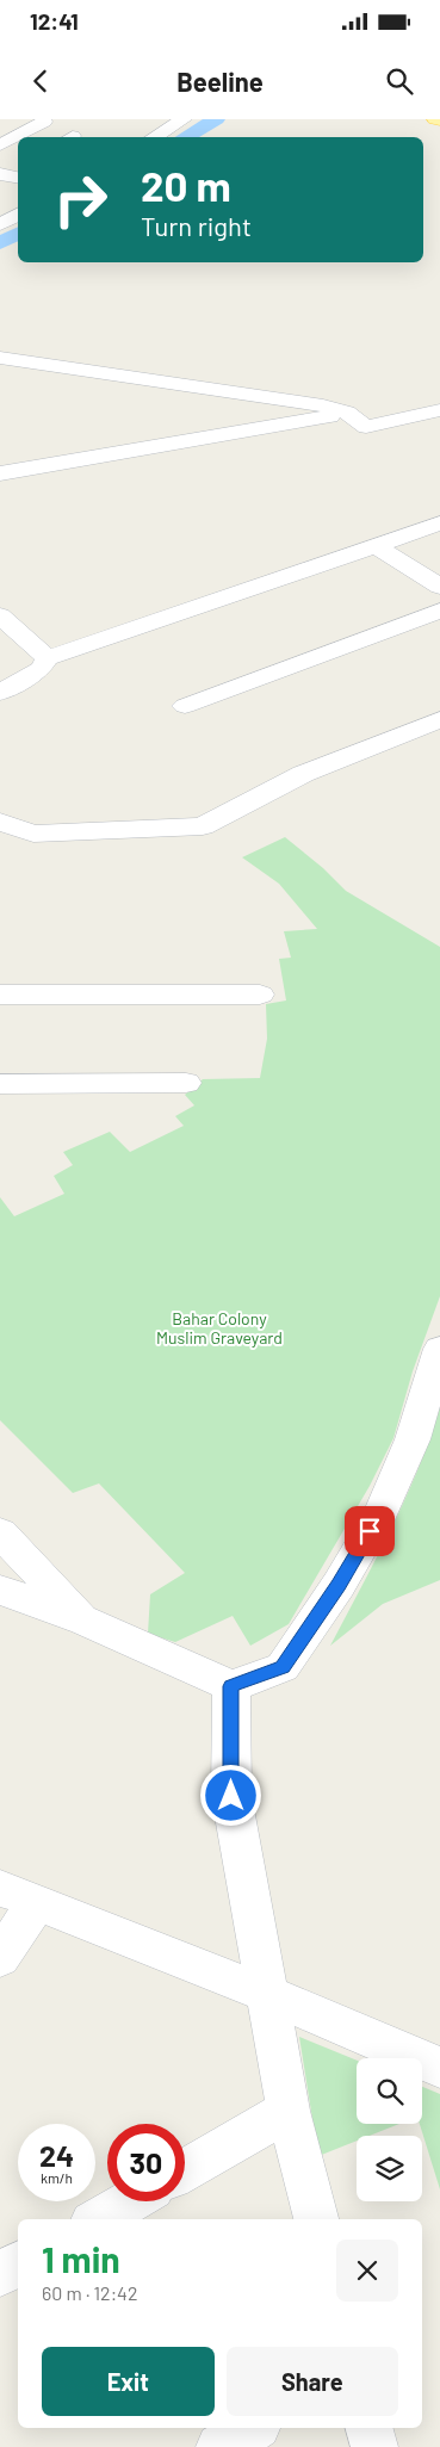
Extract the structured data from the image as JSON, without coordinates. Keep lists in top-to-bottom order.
{
  "parks": ["Bahar Colony Muslim Graveyard"],
  "page": {
    "status": "12:41",
    "header": "Beeline",
    "turn": ["20 m", "Turn right"],
    "speed": "24 km/h",
    "limit": "30",
    "heading": ["1 min", "60 m · 12:42"],
    "buttons": ["Exit", "Share"]
  }
}
